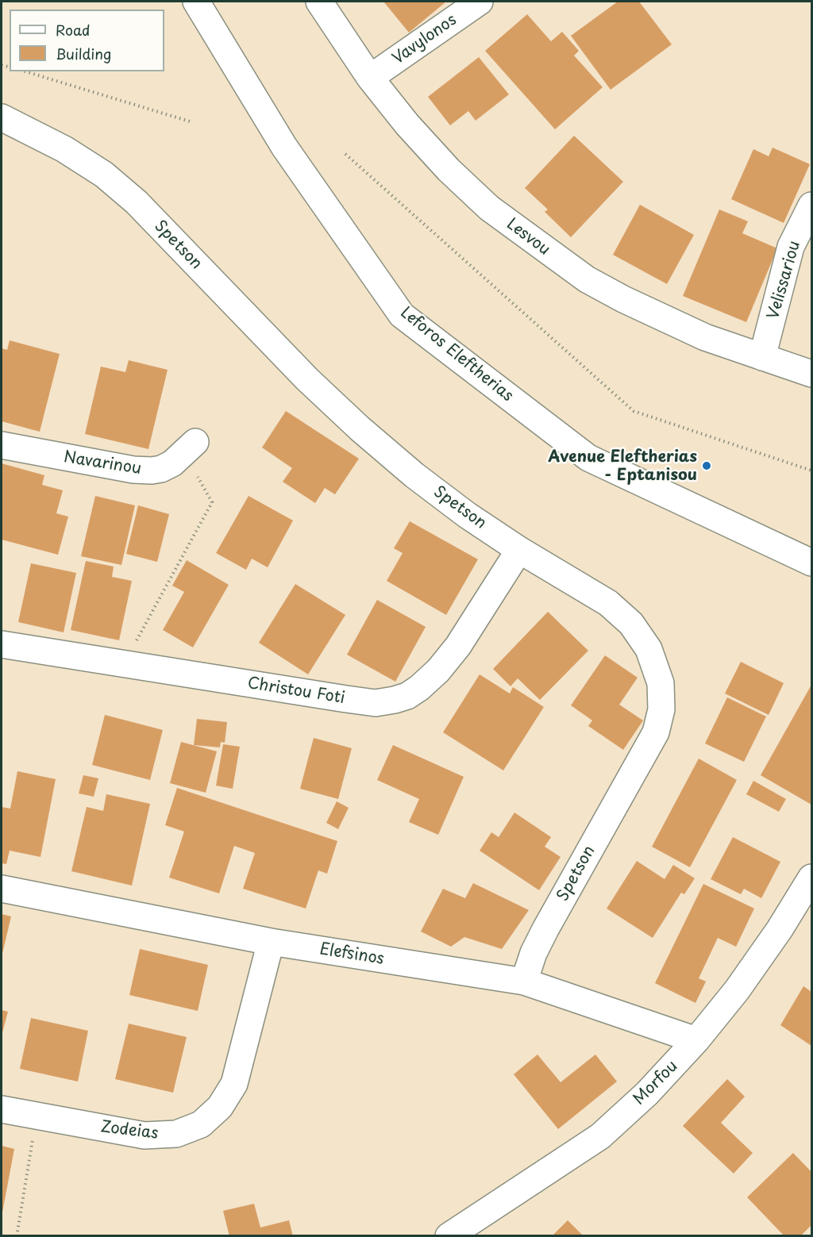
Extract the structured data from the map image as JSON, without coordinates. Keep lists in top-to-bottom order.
{
  "streets": {
    "street": [
      "Vavylonos",
      "Lesvou",
      "Spetson",
      "Velissariou",
      "Leforos Eleftherias",
      "Navarinou",
      "Christou Foti",
      "Elefsinos",
      "Morfou",
      "Zodeias"
    ]
  },
  "crossings": [
    ["Vavylonos", "Lesvou"],
    ["Lesvou", "Velissariou"],
    ["Spetson", "Christou Foti"],
    ["Spetson", "Elefsinos"],
    ["Elefsinos", "Morfou"],
    ["Elefsinos", "Zodeias"]
  ],
  "places": ["Avenue Eleftherias - Eptanisou"],
  "legend": ["Road", "Building"]
}
